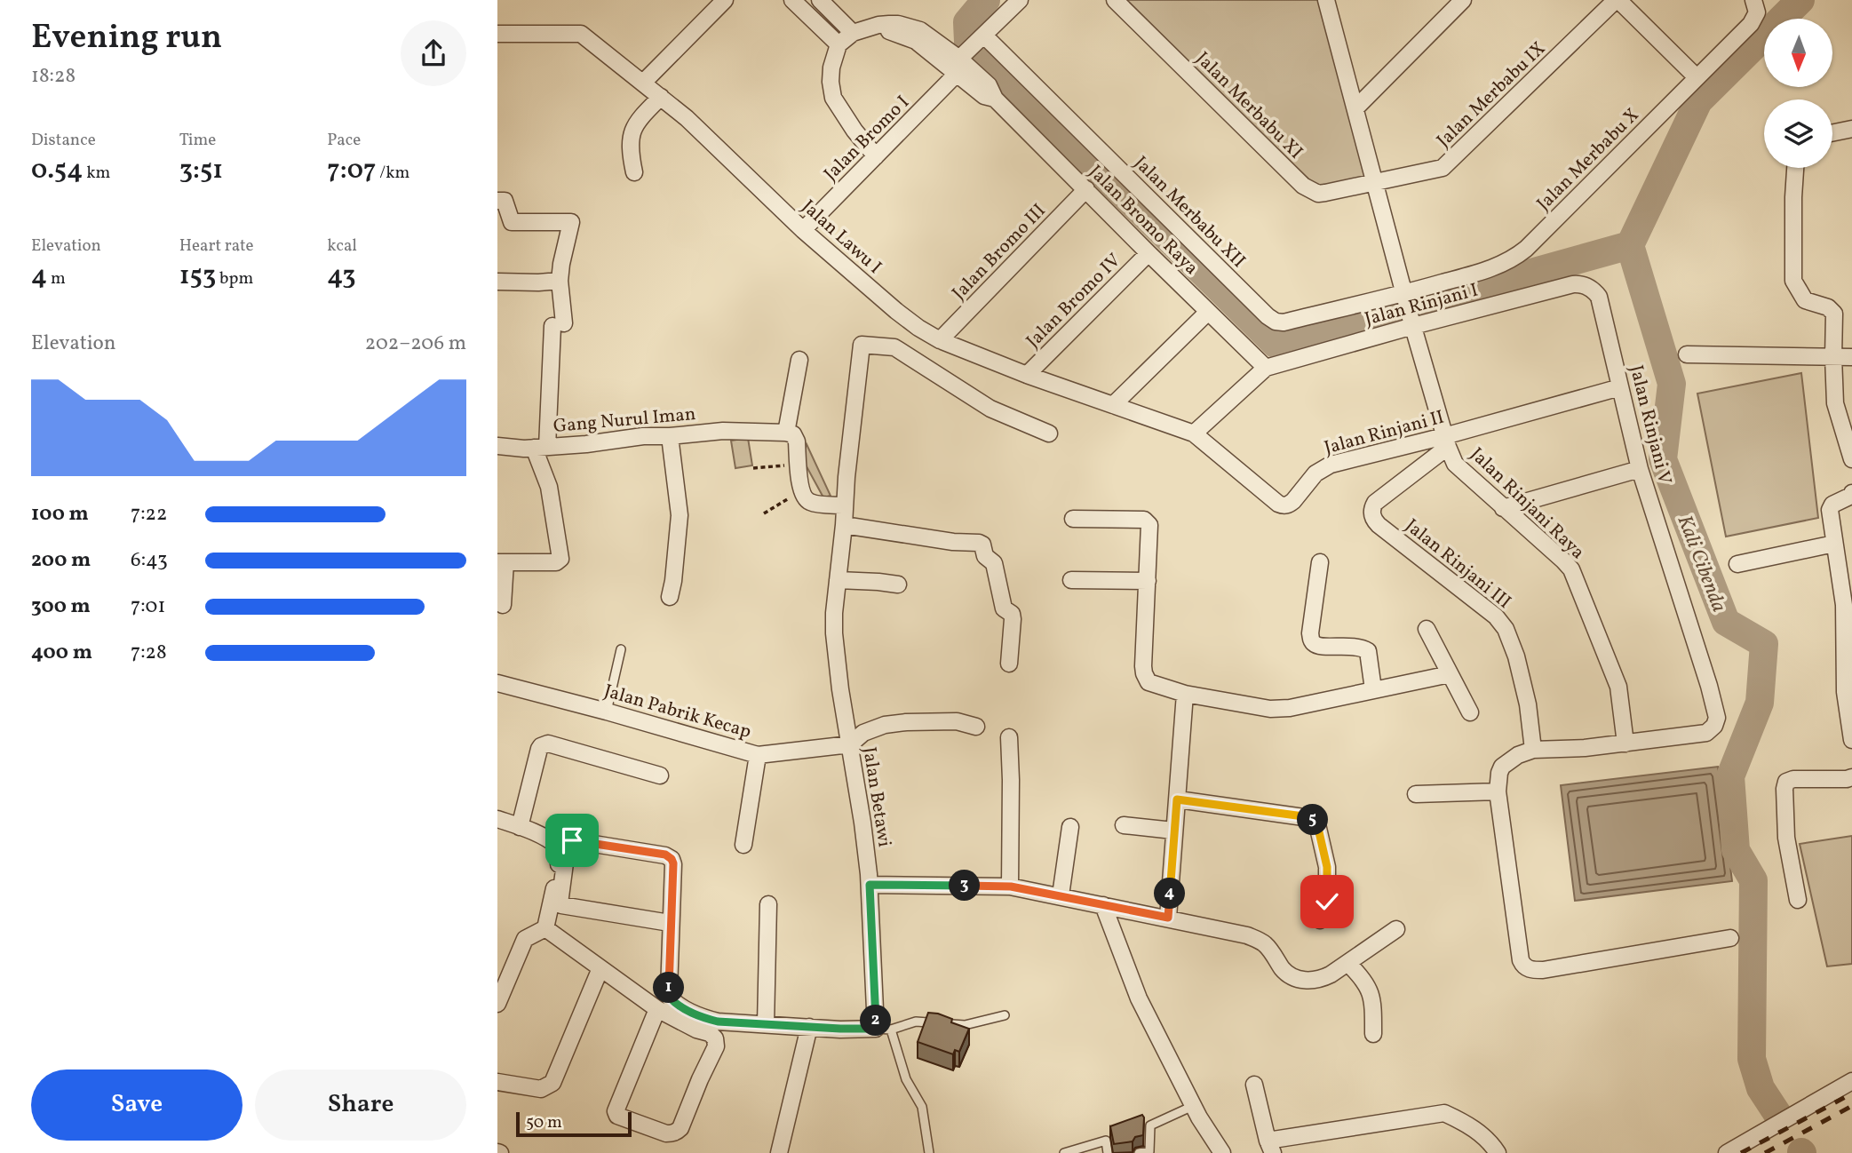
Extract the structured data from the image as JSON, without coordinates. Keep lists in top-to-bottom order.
{
  "streets": {
    "street": [
      "Jalan Merbabu IX",
      "Jalan Merbabu XI",
      "Jalan Bromo I",
      "Jalan Merbabu X",
      "Jalan Merbabu XII",
      "Jalan Bromo Raya",
      "Jalan Lawu I",
      "Jalan Bromo III",
      "Jalan Bromo IV",
      "Jalan Rinjani I",
      "Gang Nurul Iman",
      "Jalan Rinjani V",
      "Jalan Rinjani II",
      "Jalan Rinjani Raya",
      "Jalan Rinjani III",
      "Jalan Pabrik Kecap",
      "Jalan Betawi"
    ]
  },
  "crossings": [
    ["Jalan Merbabu IX", "Jalan Merbabu XI"],
    ["Jalan Merbabu IX", "Jalan Rinjani Raya"],
    ["Jalan Merbabu XI", "Jalan Rinjani Raya"],
    ["Jalan Bromo I", "Jalan Merbabu XII"],
    ["Jalan Bromo I", "Jalan Bromo Raya"],
    ["Jalan Bromo I", "Jalan Lawu I"],
    ["Jalan Merbabu X", "Jalan Merbabu XII"],
    ["Jalan Merbabu X", "Jalan Rinjani Raya"],
    ["Jalan Merbabu XII", "Jalan Rinjani Raya"],
    ["Jalan Bromo Raya", "Jalan Bromo III"],
    ["Jalan Bromo Raya", "Jalan Bromo IV"],
    ["Jalan Bromo Raya", "Jalan Rinjani I"],
    ["Jalan Lawu I", "Jalan Bromo III"],
    ["Jalan Lawu I", "Jalan Bromo IV"],
    ["Jalan Lawu I", "Jalan Rinjani II"],
    ["Jalan Rinjani I", "Jalan Rinjani V"],
    ["Jalan Rinjani I", "Jalan Rinjani Raya"],
    ["Jalan Rinjani V", "Jalan Rinjani II"],
    ["Jalan Rinjani V", "Jalan Rinjani Raya"],
    ["Jalan Rinjani II", "Jalan Rinjani Raya"],
    ["Jalan Rinjani II", "Jalan Rinjani III"],
    ["Jalan Rinjani Raya", "Jalan Rinjani III"],
    ["Jalan Pabrik Kecap", "Jalan Betawi"]
  ],
  "water": ["Kali Cibenda"],
  "scale_bar": "50 m",
  "north": "bottom",
  "page": {
    "heading": ["Evening run", "18:28"],
    "stats": [
      ["Distance", "0.54 km"],
      ["Time", "3:51"],
      ["Pace", "7:07 /km"],
      ["Elevation", "4 m"],
      ["Heart rate", "153 bpm"],
      ["kcal", "43"]
    ],
    "chart": ["Elevation", "202–206 m"],
    "list": [
      {
        "name": "100 m",
        "note": "7:22"
      },
      {
        "name": "200 m",
        "note": "6:43"
      },
      {
        "name": "300 m",
        "note": "7:01"
      },
      {
        "name": "400 m",
        "note": "7:28"
      }
    ],
    "pins": [
      "5",
      "3",
      "4",
      "1",
      "2"
    ],
    "buttons": ["Save", "Share"],
    "scale": "50 m"
  }
}
